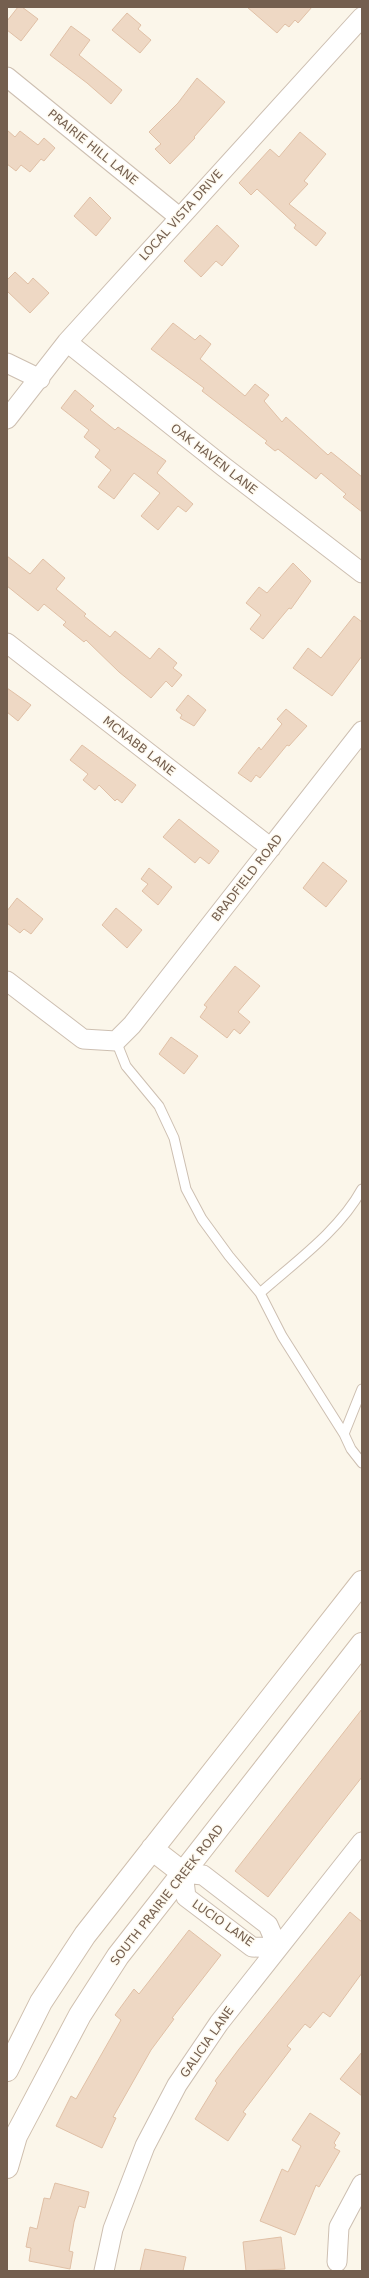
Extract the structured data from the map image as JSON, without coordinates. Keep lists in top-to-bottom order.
{
  "streets": {
    "main road": ["SOUTH PRAIRIE CREEK ROAD"],
    "street": [
      "PRAIRIE HILL LANE",
      "LOCAL VISTA DRIVE",
      "OAK HAVEN LANE",
      "MCNABB LANE",
      "BRADFIELD ROAD",
      "LUCIO LANE",
      "GALICIA LANE"
    ]
  },
  "crossings": [
    ["PRAIRIE HILL LANE", "LOCAL VISTA DRIVE"],
    ["LOCAL VISTA DRIVE", "OAK HAVEN LANE"],
    ["MCNABB LANE", "BRADFIELD ROAD"],
    ["SOUTH PRAIRIE CREEK ROAD", "LUCIO LANE"],
    ["LUCIO LANE", "GALICIA LANE"]
  ]
}
